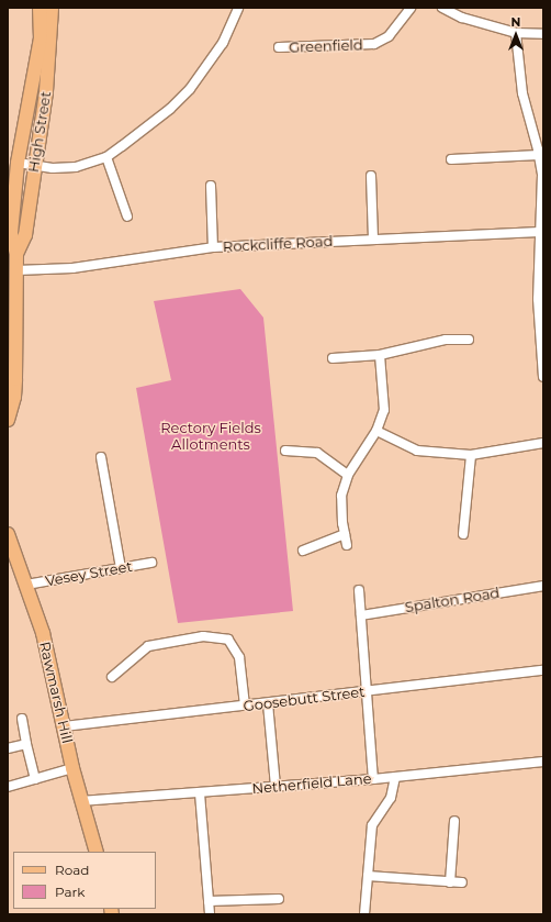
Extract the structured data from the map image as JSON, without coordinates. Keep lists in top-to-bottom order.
{
  "streets": {
    "main road": ["High Street", "Rawmarsh Hill"],
    "street": [
      "Greenfield",
      "Rockcliffe Road",
      "Vesey Street",
      "Spalton Road",
      "Goosebutt Street",
      "Netherfield Lane"
    ]
  },
  "crossings": [
    ["High Street", "Rockcliffe Road"],
    ["Vesey Street", "Rawmarsh Hill"],
    ["Rawmarsh Hill", "Goosebutt Street"],
    ["Rawmarsh Hill", "Netherfield Lane"]
  ],
  "parks": ["Rectory Fields Allotments"],
  "legend": ["Road", "Park"],
  "north": "top"
}
